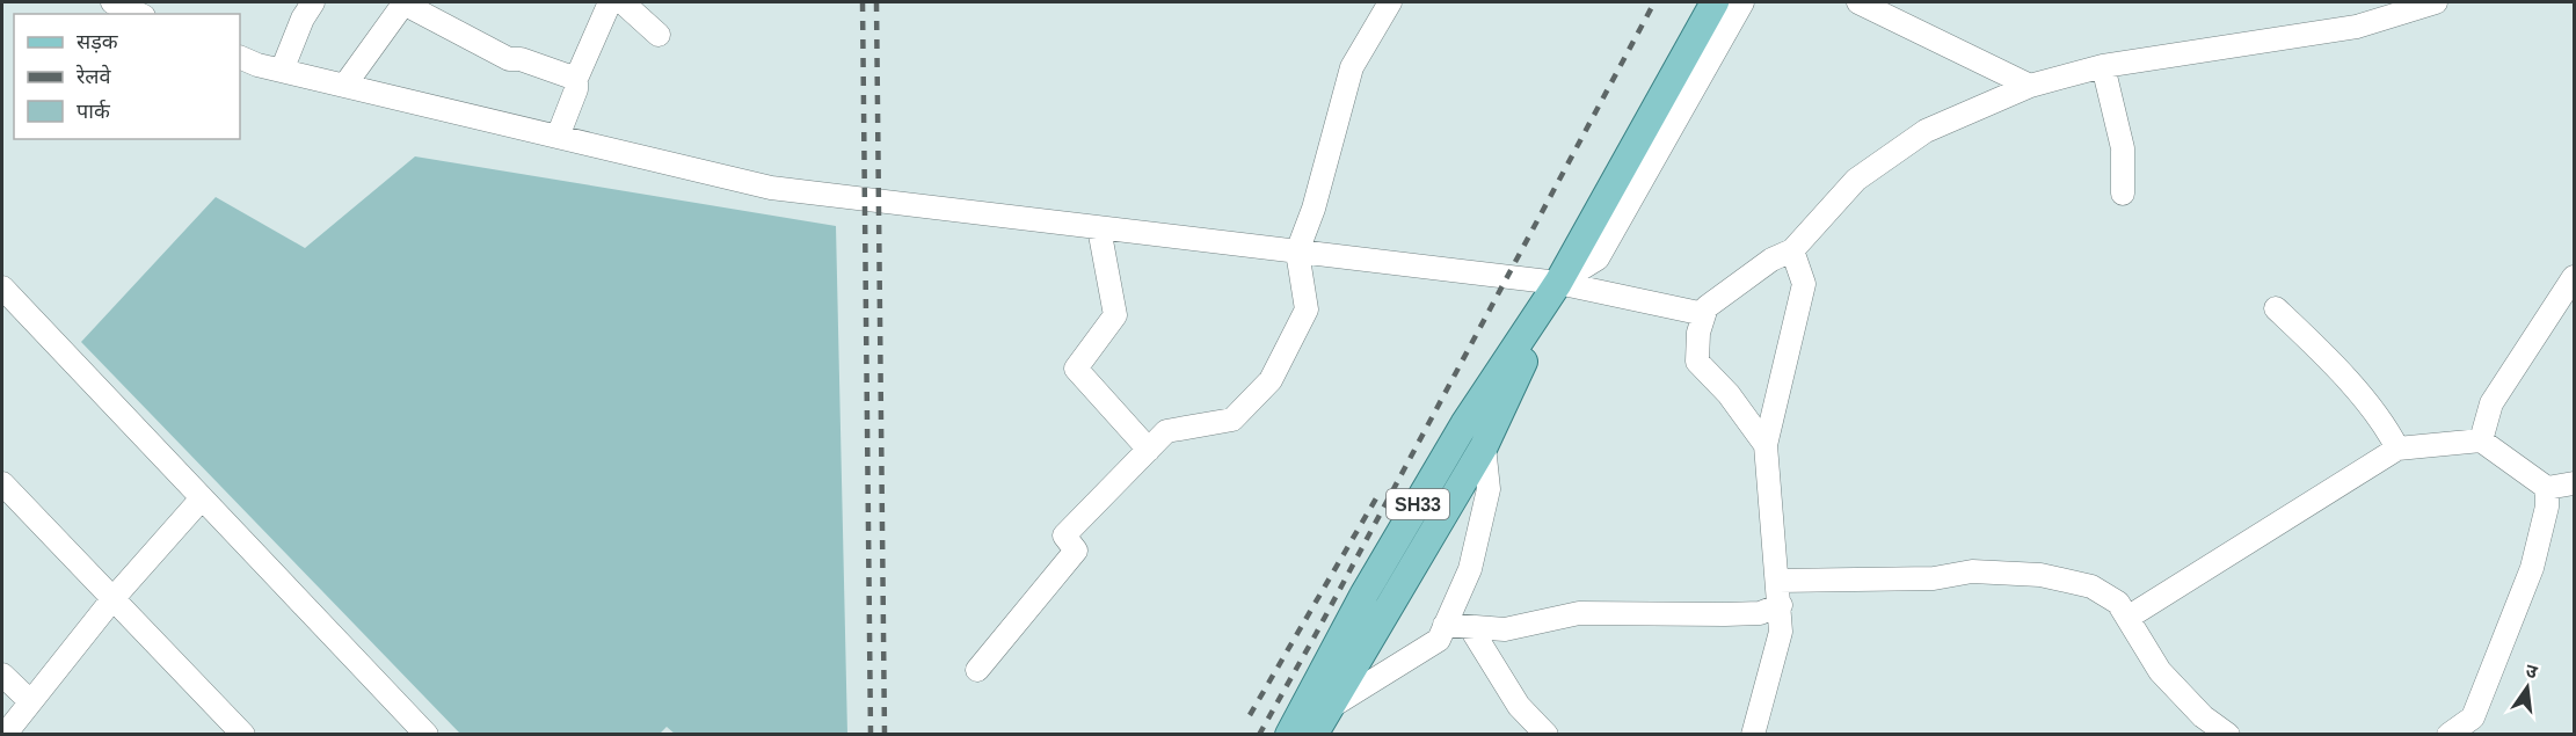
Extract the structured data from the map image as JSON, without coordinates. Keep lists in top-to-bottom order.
{
  "streets": {
    "main road": ["SH33"]
  },
  "legend": ["सड़क", "रेलवे", "पार्क"],
  "north": "top"
}
